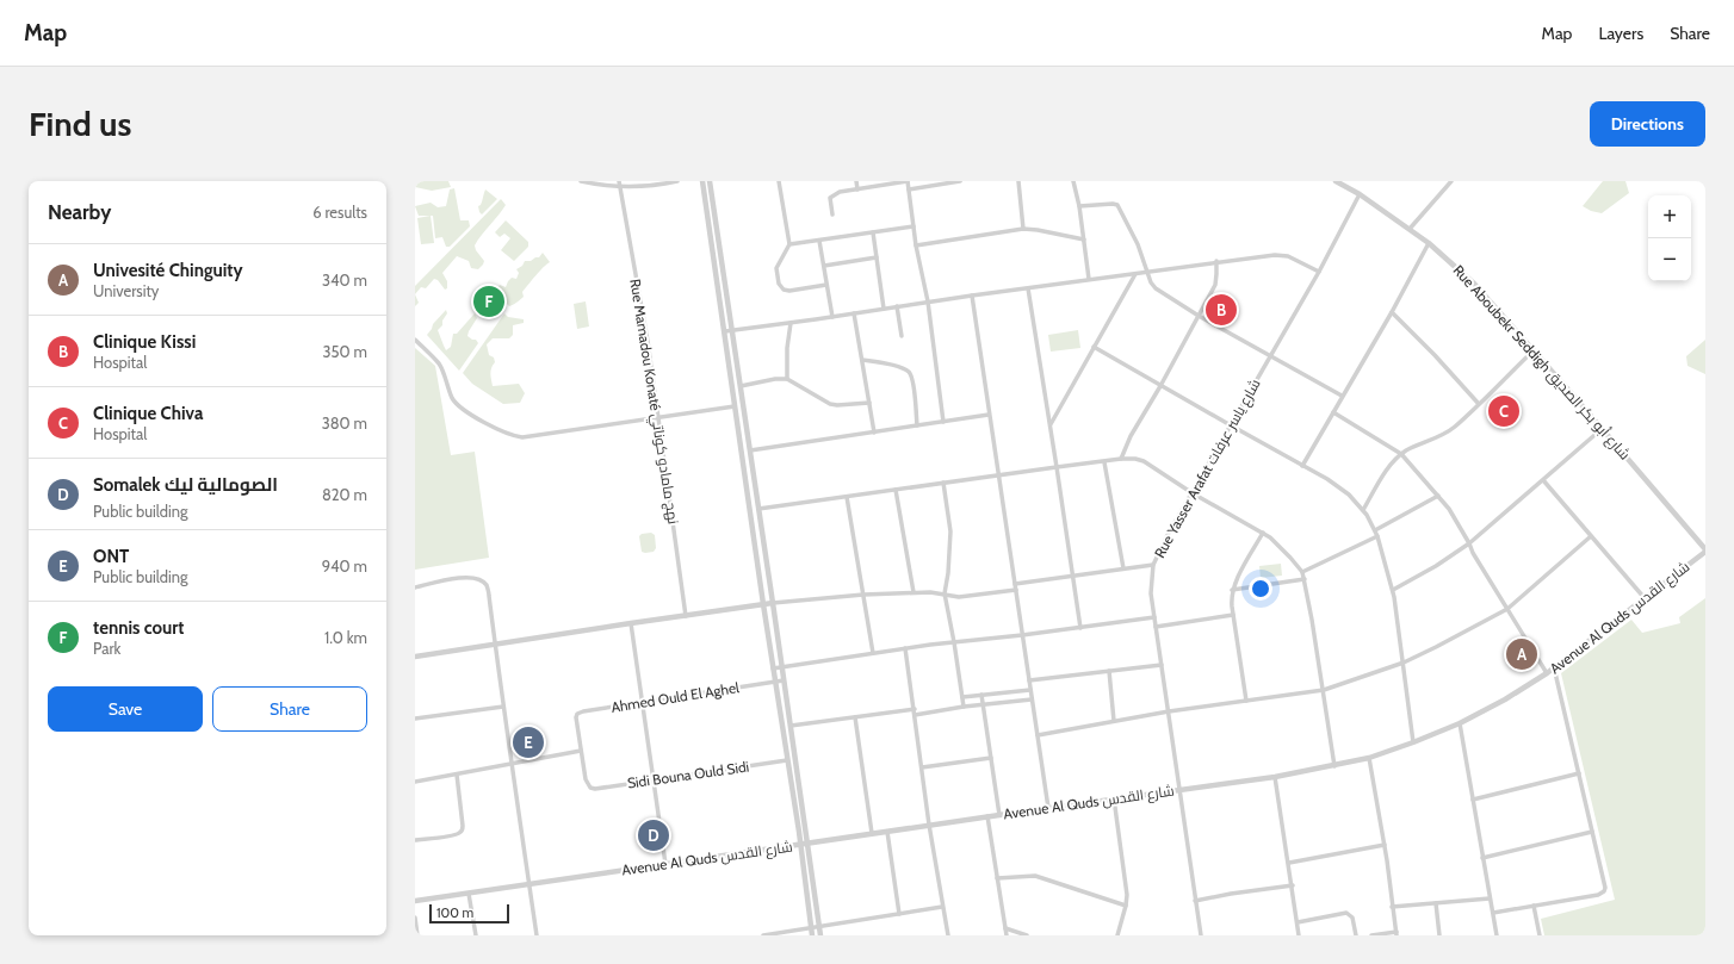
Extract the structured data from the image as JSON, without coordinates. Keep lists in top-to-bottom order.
{
  "streets": {
    "street": [
      "Rue Aboubekr Seddigh شارع أبو بكر الصديق",
      "Rue Mamadou Konaté نهج مامادو كوناتي",
      "Rue Yasser Arafat شارع ياسر عرفات",
      "Avenue Al Quds شارع القدس",
      "Ahmed Ould El Aghel",
      "Sidi Bouna Ould Sidi"
    ]
  },
  "crossings": [
    ["Rue Aboubekr Seddigh شارع أبو بكر الصديق", "Rue Yasser Arafat شارع ياسر عرفات"],
    ["Rue Aboubekr Seddigh شارع أبو بكر الصديق", "Avenue Al Quds شارع القدس"],
    ["Rue Yasser Arafat شارع ياسر عرفات", "Avenue Al Quds شارع القدس"],
    ["Ahmed Ould El Aghel", "Sidi Bouna Ould Sidi"]
  ],
  "scale_bar": "100 m",
  "page": {
    "header": "Map",
    "nav": ["Map", "Layers", "Share"],
    "buttons": [
      "Directions",
      ["Save", "Share"]
    ],
    "title": "Find us",
    "heading": ["Nearby", "6 results"],
    "map_buttons": ["+", "−"],
    "list": [
      {
        "mark": "A",
        "name": "Univesité Chinguity",
        "note": "University",
        "value": "340 m"
      },
      {
        "mark": "B",
        "name": "Clinique Kissi",
        "note": "Hospital",
        "value": "350 m"
      },
      {
        "mark": "C",
        "name": "Clinique Chiva",
        "note": "Hospital",
        "value": "380 m"
      },
      {
        "mark": "D",
        "name": "Somalek الصومالية ليك",
        "note": "Public building",
        "value": "820 m"
      },
      {
        "mark": "E",
        "name": "ONT",
        "note": "Public building",
        "value": "940 m"
      },
      {
        "mark": "F",
        "name": "tennis court",
        "note": "Park",
        "value": "1.0 km"
      }
    ],
    "pins": [
      "F",
      "B",
      "C",
      "A",
      "E",
      "D"
    ],
    "scale": "100 m"
  }
}
